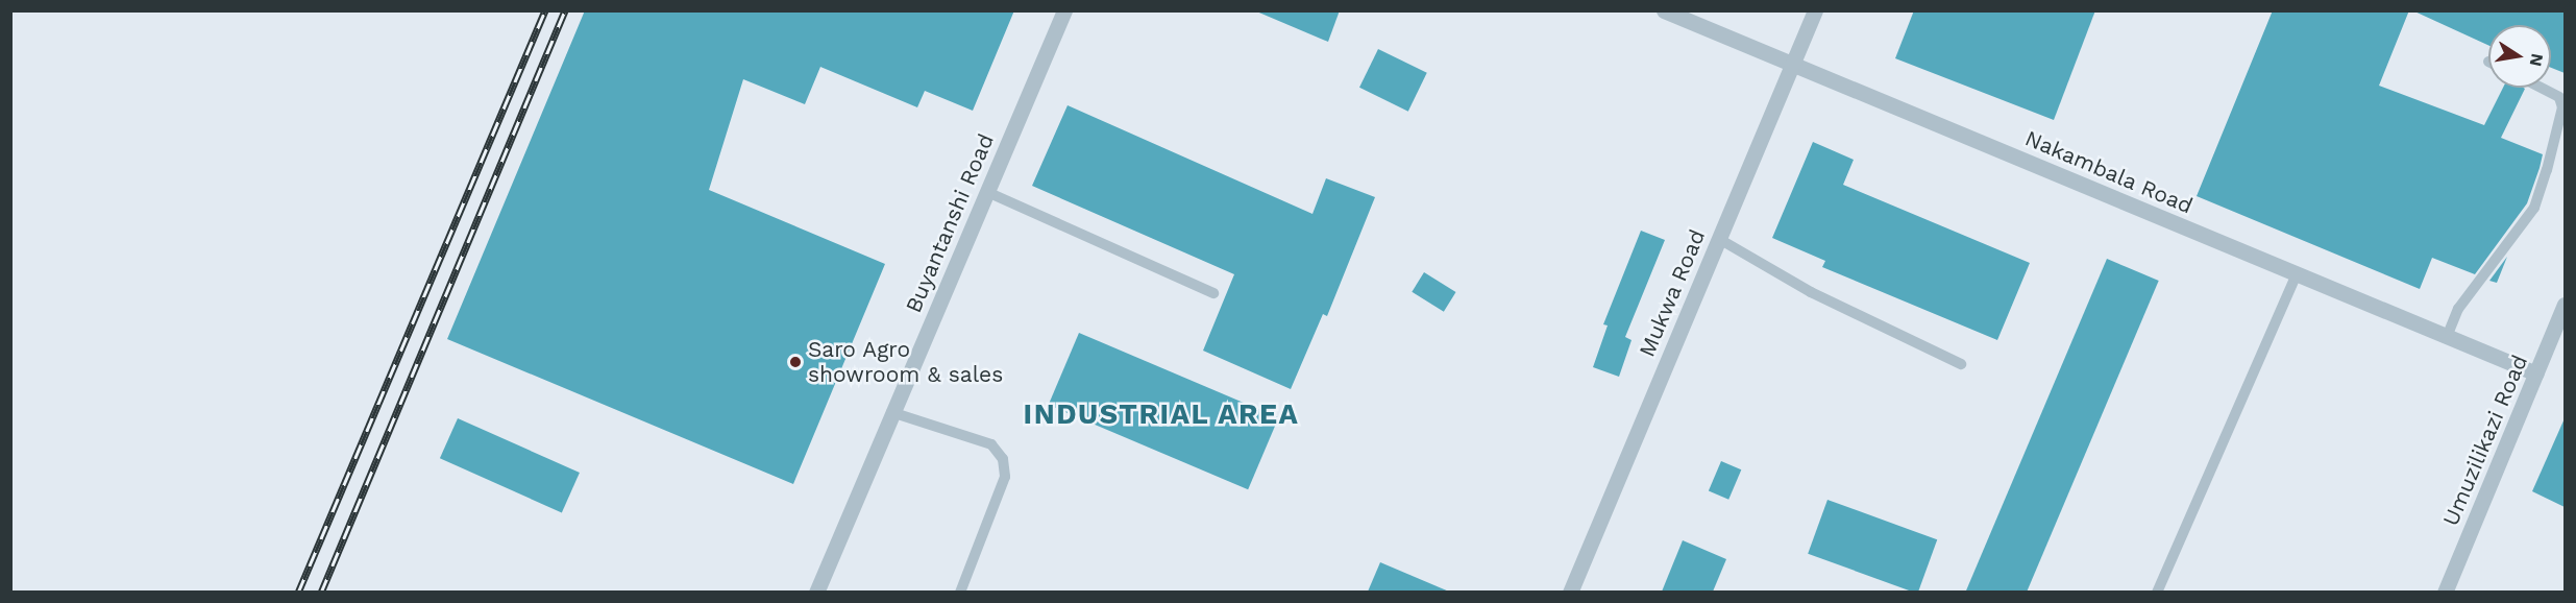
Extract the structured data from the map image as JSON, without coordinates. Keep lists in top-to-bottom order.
{
  "streets": {
    "street": [
      "Nakambala Road",
      "Buyantanshi Road",
      "Mukwa Road",
      "Umuzilikazi Road"
    ]
  },
  "crossings": [
    ["Nakambala Road", "Mukwa Road"],
    ["Nakambala Road", "Umuzilikazi Road"]
  ],
  "districts": ["INDUSTRIAL AREA"],
  "places": ["Saro Agro showroom & sales"],
  "north": "right"
}
